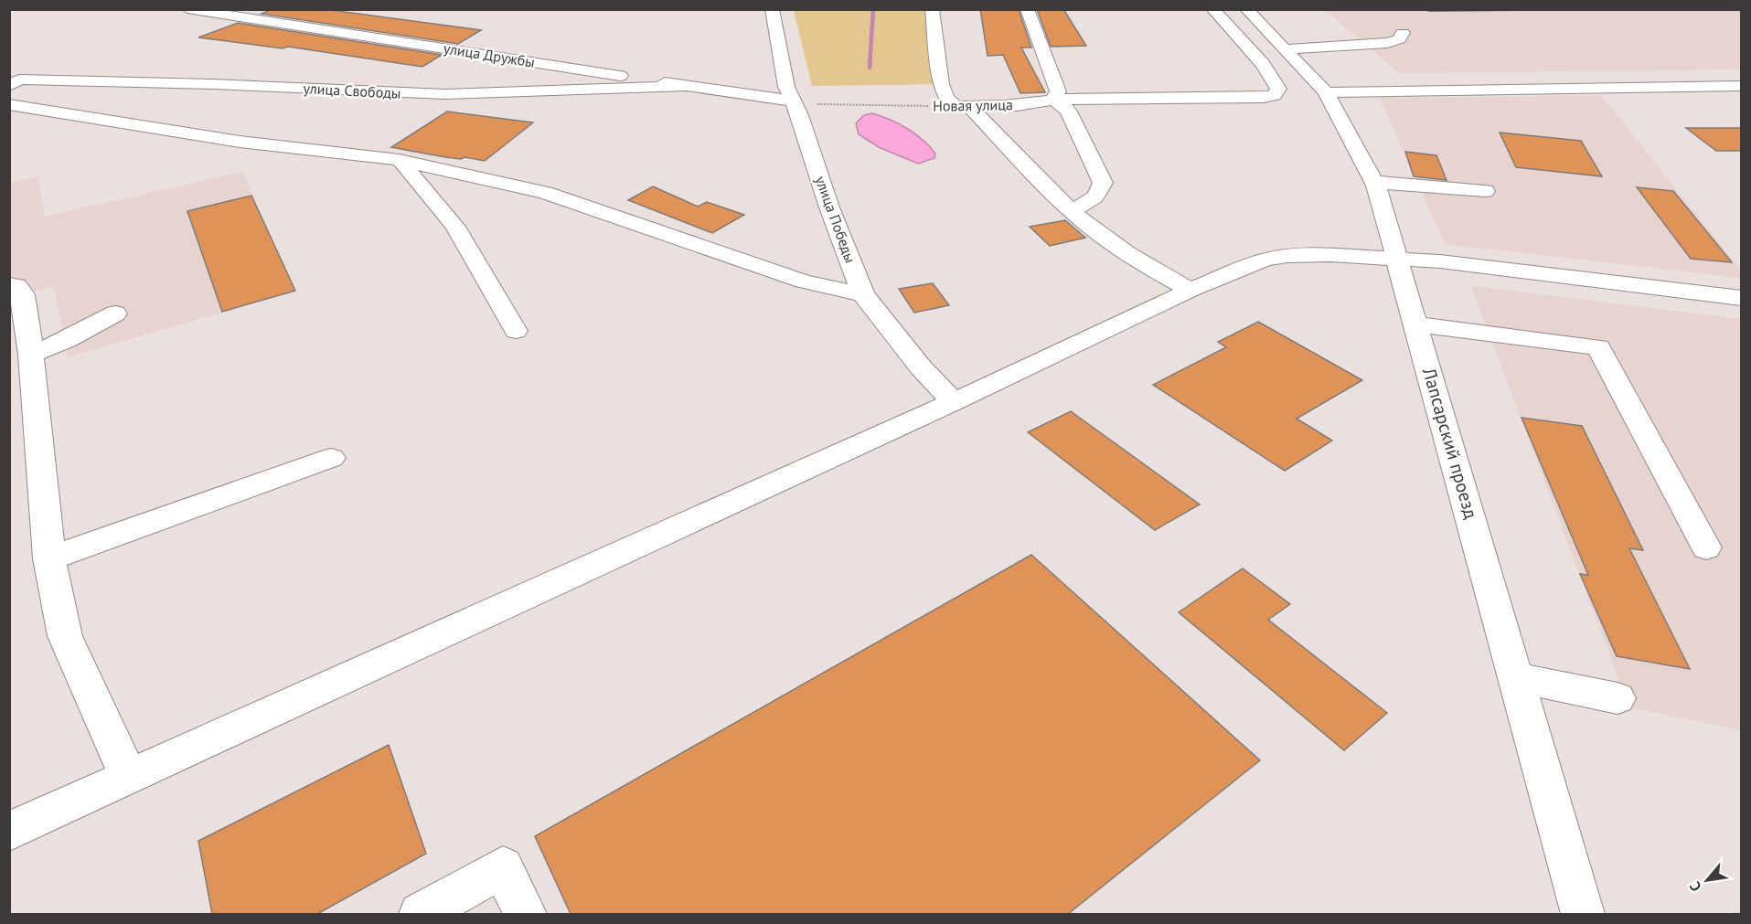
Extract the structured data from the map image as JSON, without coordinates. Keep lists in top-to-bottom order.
{
  "streets": {
    "street": [
      "улица Дружбы",
      "улица Свободы",
      "Новая улица",
      "улица Победы",
      "Лапсарский проезд"
    ]
  },
  "crossings": [
    ["улица Дружбы", "улица Свободы"],
    ["улица Дружбы", "Новая улица"],
    ["улица Дружбы", "улица Победы"],
    ["Новая улица", "улица Победы"]
  ],
  "north": "bottom left"
}
